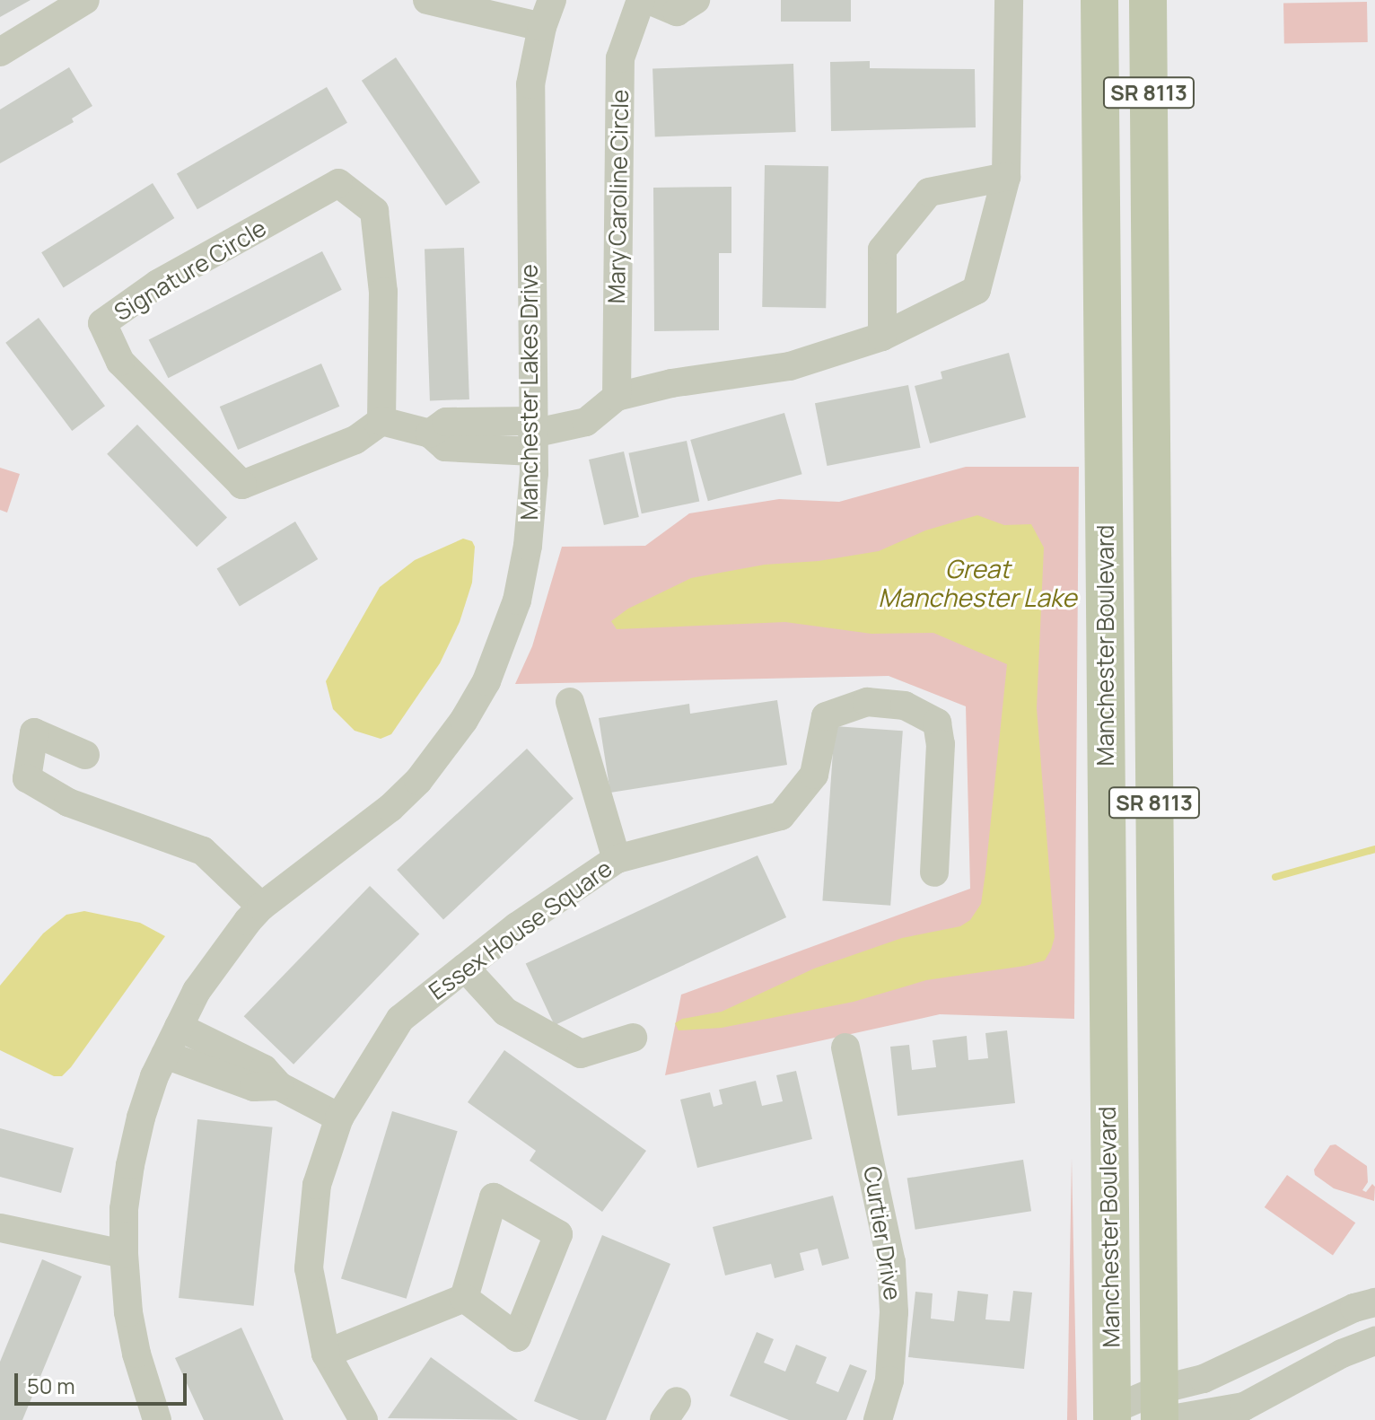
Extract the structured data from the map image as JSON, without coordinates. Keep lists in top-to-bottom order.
{
  "streets": {
    "main road": ["SR 8113", "Manchester Boulevard"],
    "street": [
      "Mary Caroline Circle",
      "Signature Circle",
      "Manchester Lakes Drive",
      "Essex House Square",
      "Curtier Drive"
    ]
  },
  "water": ["Great Manchester Lake"],
  "scale_bar": "50 m"
}
